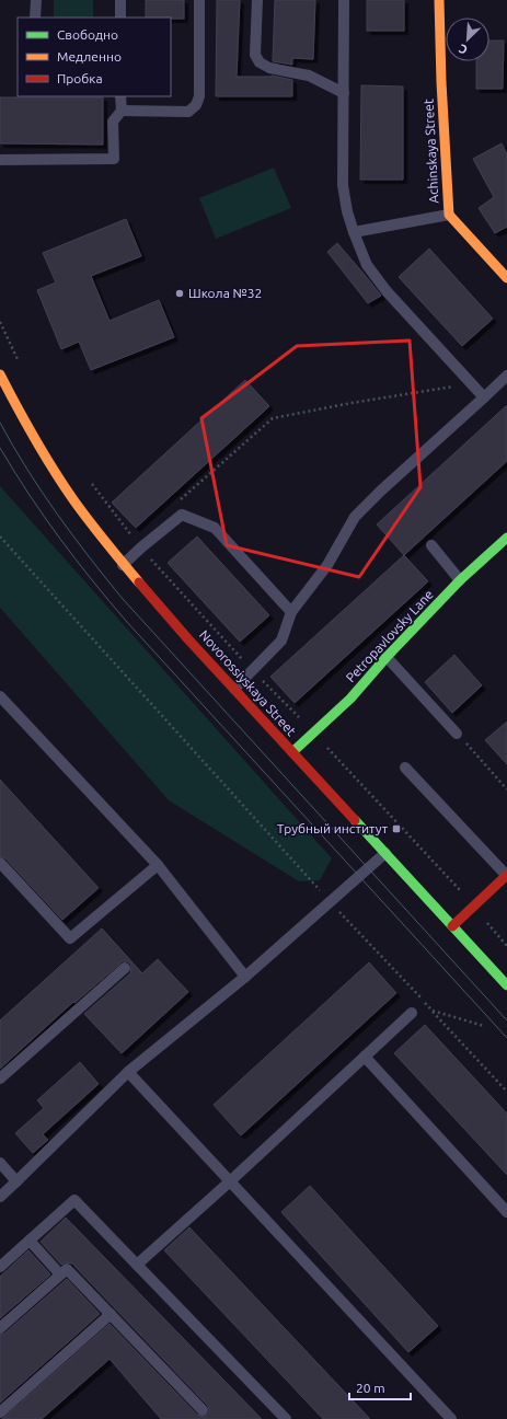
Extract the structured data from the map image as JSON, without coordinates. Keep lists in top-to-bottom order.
{
  "streets": {
    "main road": ["Achinskaya Street", "Petropavlovsky Lane", "Novorossiyskaya Street"]
  },
  "crossings": [
    ["Petropavlovsky Lane", "Novorossiyskaya Street"]
  ],
  "places": {
    "other": ["Школа №32"],
    "transit": ["Трубный институт"]
  },
  "legend": ["Свободно", "Медленно", "Пробка"],
  "scale_bar": "20 m",
  "north": "bottom left"
}
